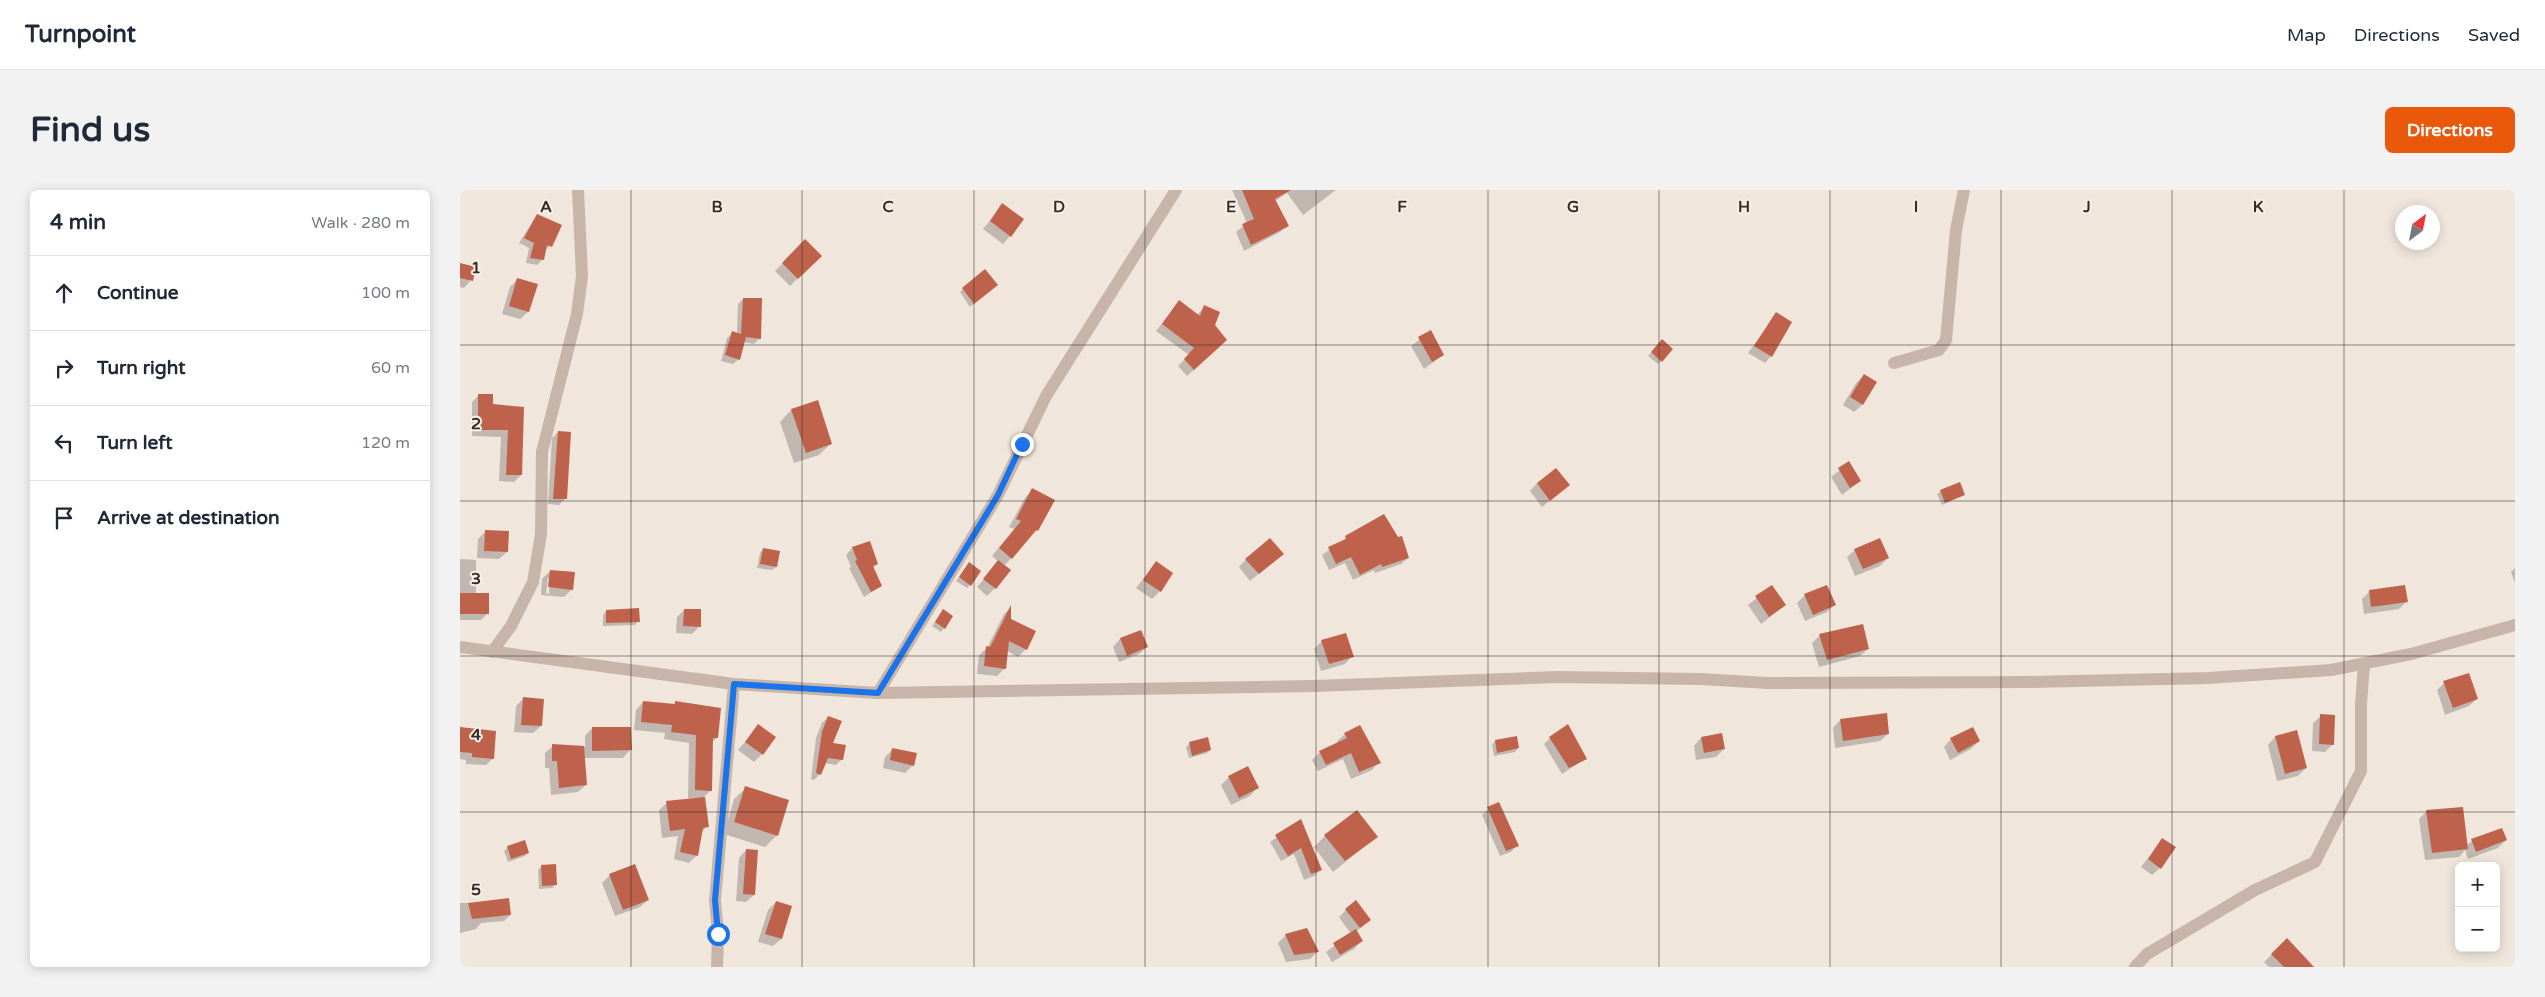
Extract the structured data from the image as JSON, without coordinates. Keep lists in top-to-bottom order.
{
  "north": "top right",
  "page": {
    "header": "Turnpoint",
    "nav": ["Map", "Directions", "Saved"],
    "buttons": "Directions",
    "title": "Find us",
    "heading": ["4 min", "Walk · 280 m"],
    "list": [
      ["Continue", "100 m"],
      ["Turn right", "60 m"],
      ["Turn left", "120 m"],
      "Arrive at destination"
    ],
    "map_buttons": ["+", "−"]
  },
  "grid": {
    "columns": [
      "A",
      "B",
      "C",
      "D",
      "E",
      "F",
      "G",
      "H",
      "I",
      "J",
      "K"
    ],
    "rows": [
      "1",
      "2",
      "3",
      "4",
      "5"
    ]
  }
}
